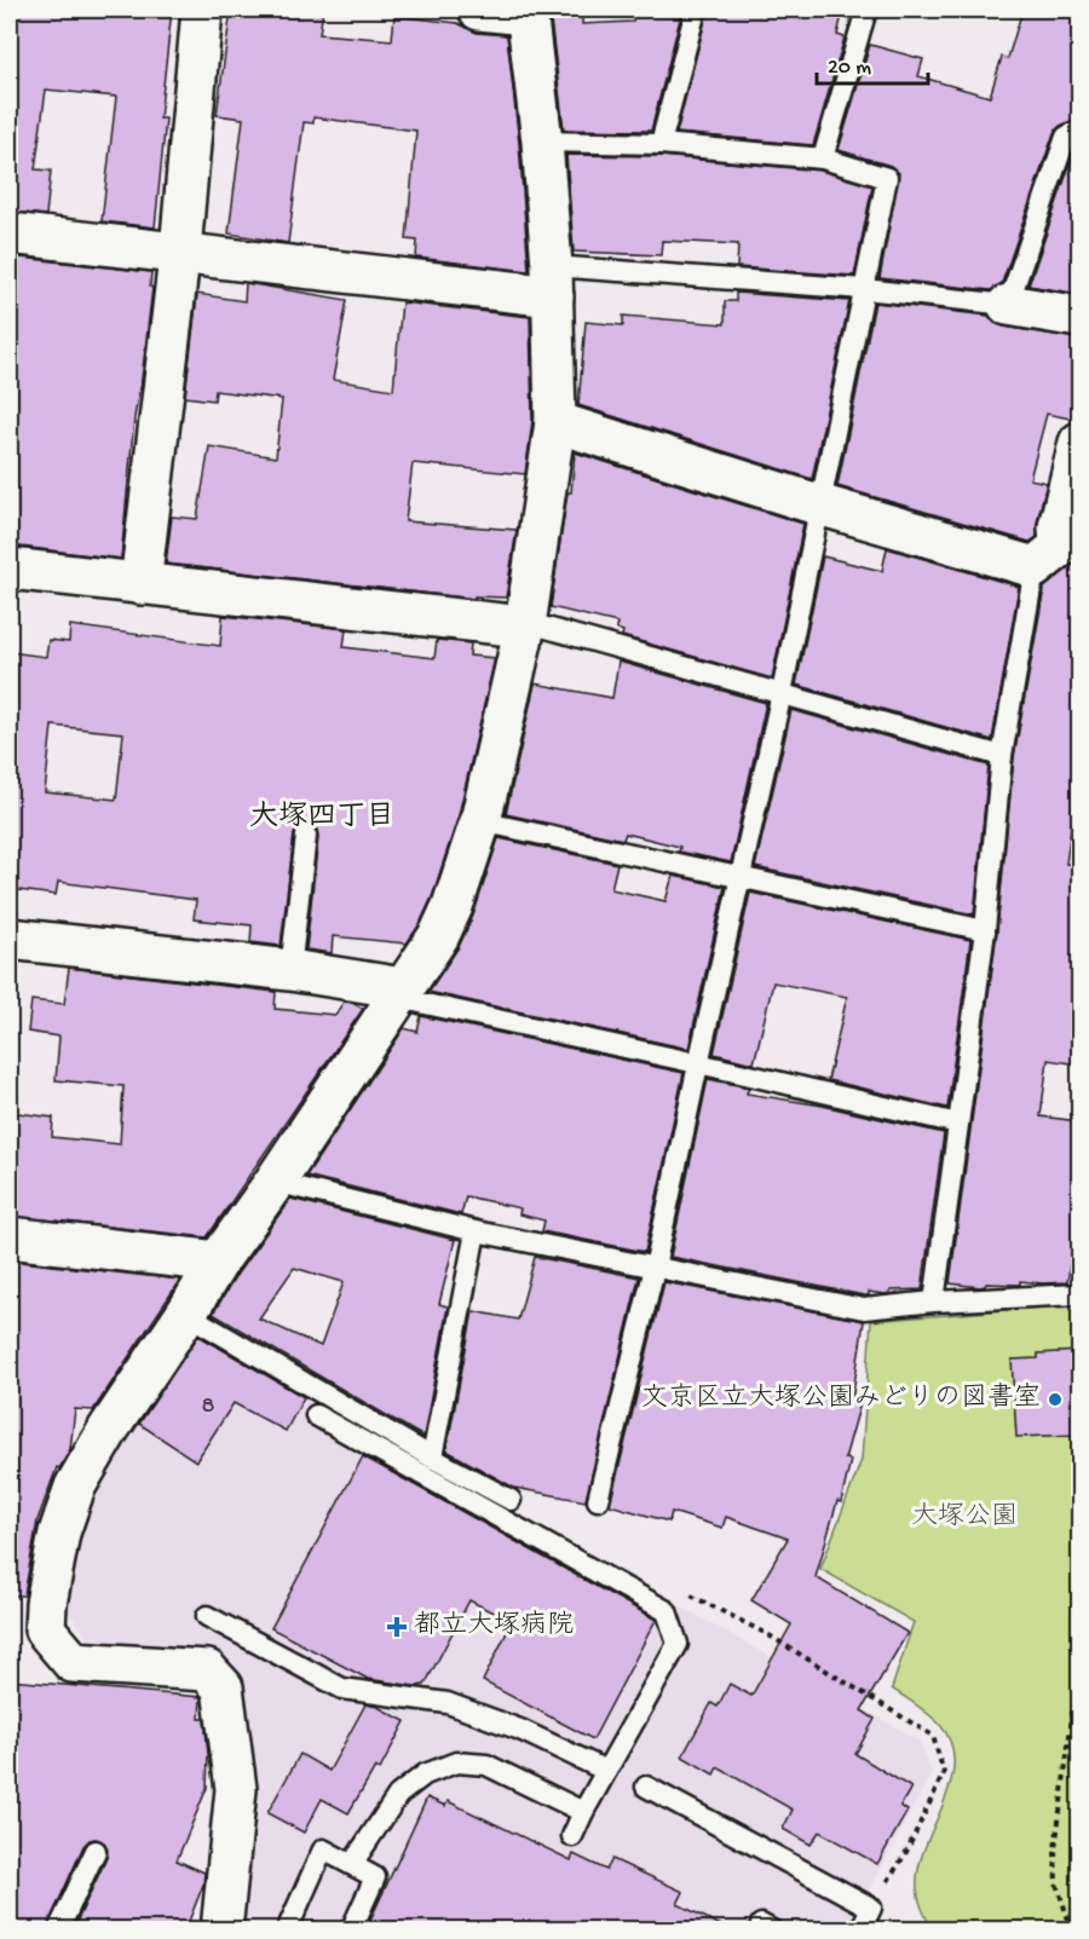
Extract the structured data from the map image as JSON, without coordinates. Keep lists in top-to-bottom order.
{
  "districts": ["大塚四丁目"],
  "parks": ["大塚公園"],
  "places": {
    "other": ["文京区立大塚公園みどりの図書室"],
    "health": ["都立大塚病院"]
  },
  "house_numbers": ["8"],
  "scale_bar": "20 m"
}
